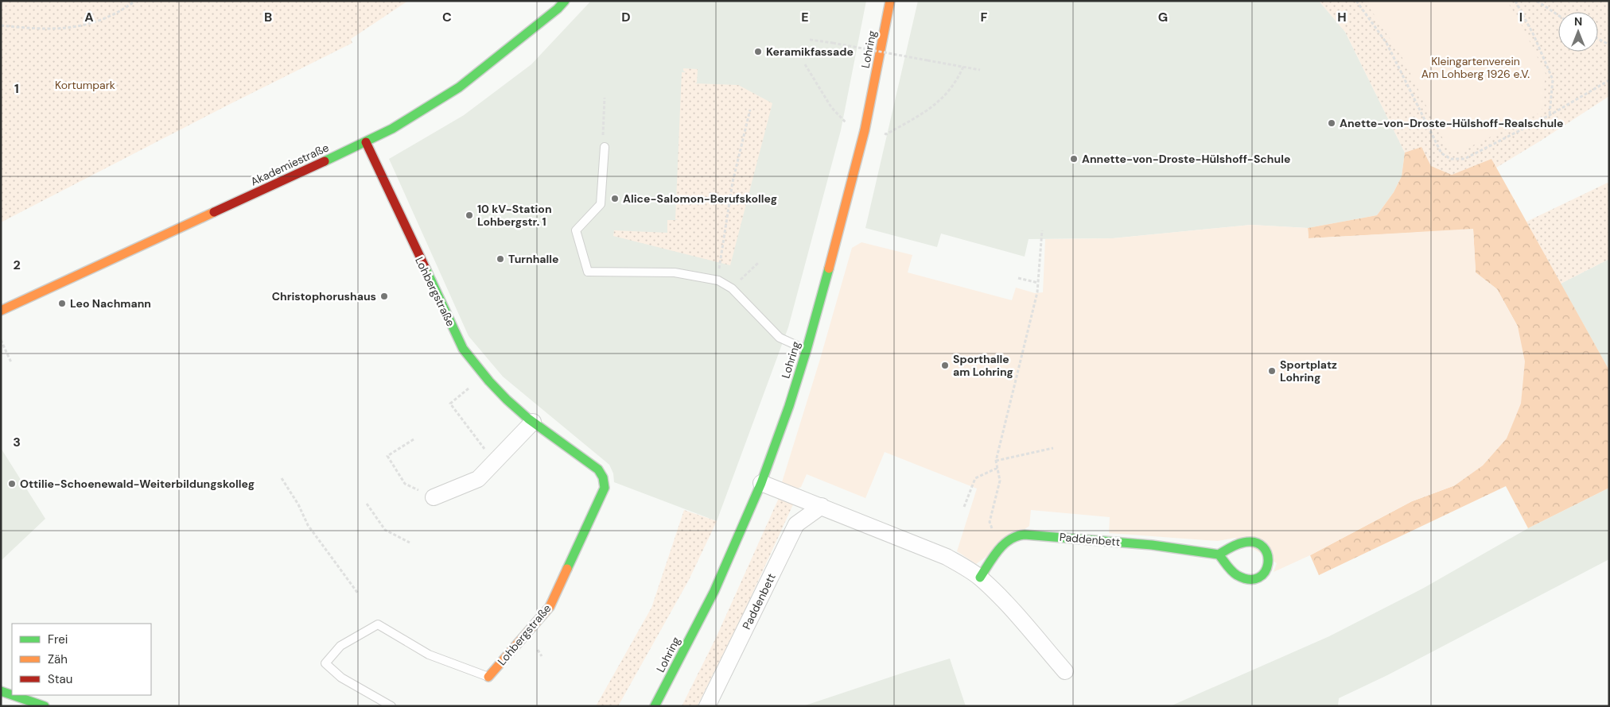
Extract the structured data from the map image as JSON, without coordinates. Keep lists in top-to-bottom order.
{
  "streets": {
    "street": [
      "Lohring",
      "Akademiestraße",
      "Lohbergstraße",
      "Paddenbett"
    ]
  },
  "crossings": [
    ["Akademiestraße", "Lohbergstraße"]
  ],
  "parks": ["Kleingartenverein Am Lohberg 1926 e.V.", "Kortumpark"],
  "places": [
    "Keramikfassade",
    "Anette-von-Droste-Hülshoff-Realschule",
    "Annette-von-Droste-Hülshoff-Schule",
    "Alice-Salomon-Berufskolleg",
    "10 kV-Station Lohbergstr. 1",
    "Turnhalle",
    "Christophorushaus",
    "Leo Nachmann",
    "Sporthalle am Lohring",
    "Sportplatz Lohring",
    "Ottilie-Schoenewald-Weiterbildungskolleg"
  ],
  "legend": ["Frei", "Zäh", "Stau"],
  "north": "top",
  "grid": {
    "columns": [
      "A",
      "B",
      "C",
      "D",
      "E",
      "F",
      "G",
      "H",
      "I"
    ],
    "rows": ["1", "2", "3"]
  }
}
